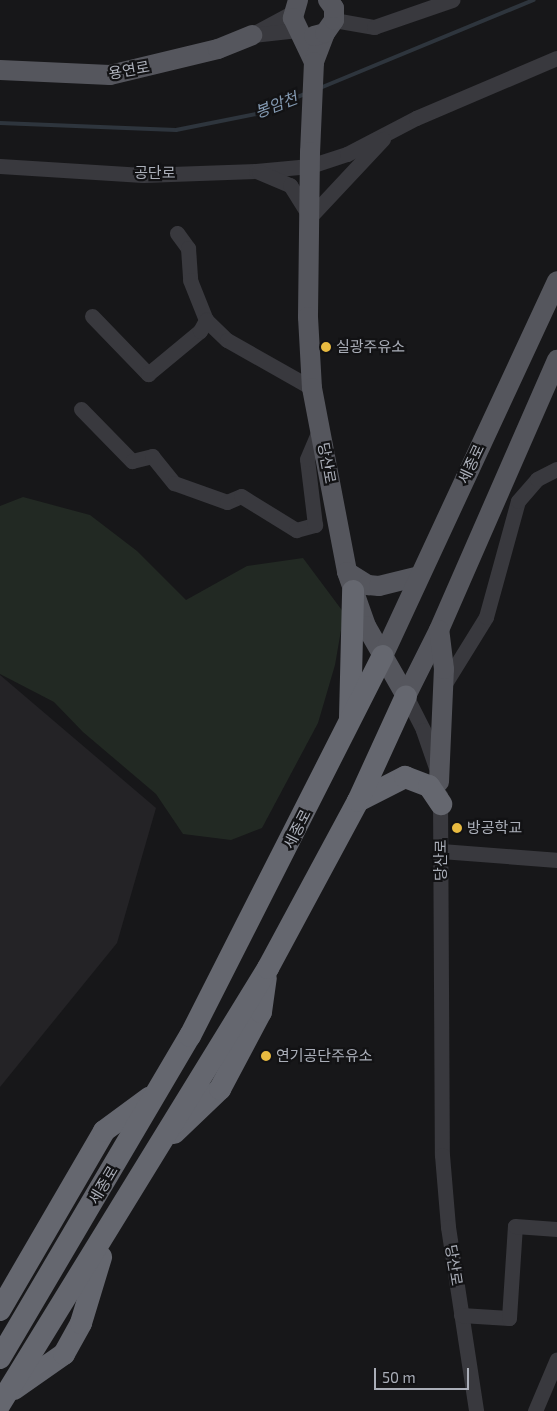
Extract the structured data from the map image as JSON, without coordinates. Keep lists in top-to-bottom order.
{
  "streets": {
    "highway": ["세종로"],
    "main road": ["용연로", "당산로"],
    "street": ["공단로"]
  },
  "crossings": [
    ["공단로", "당산로"],
    ["당산로", "세종로"]
  ],
  "water": ["봉암천"],
  "places": ["실광주유소", "방공학교", "연기공단주유소"],
  "scale_bar": "50 m"
}
